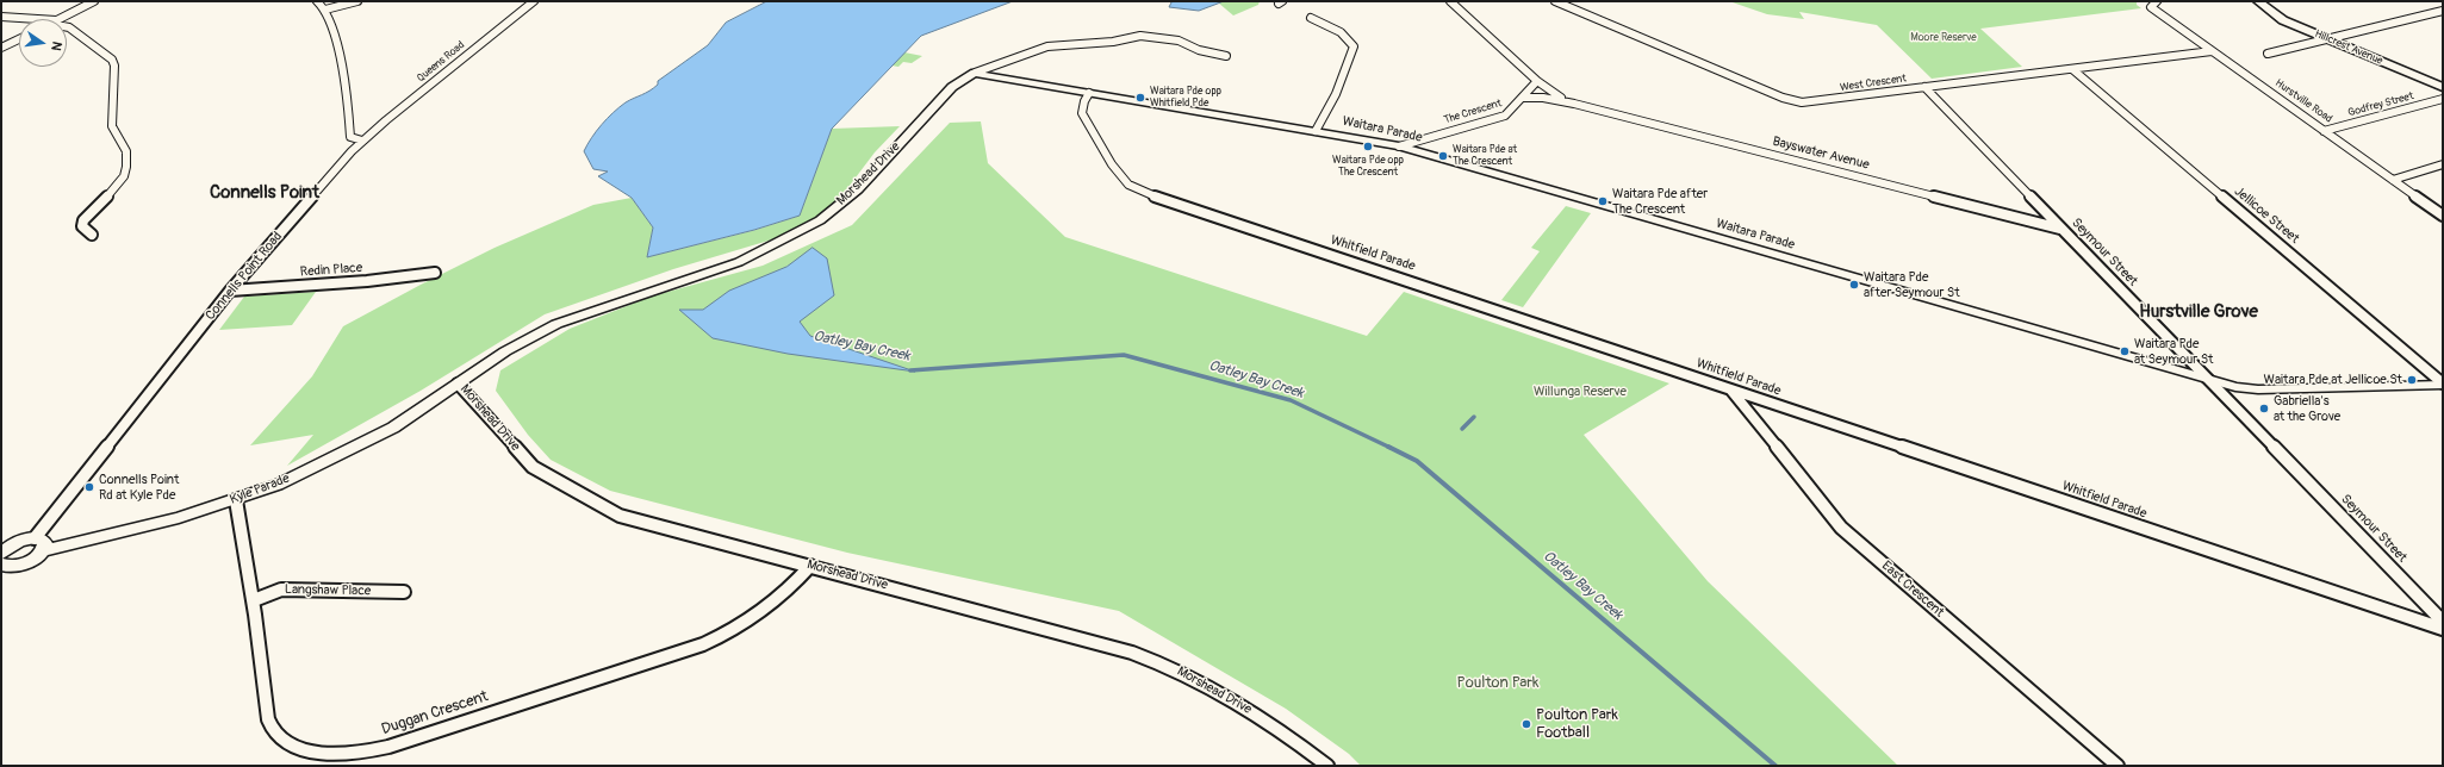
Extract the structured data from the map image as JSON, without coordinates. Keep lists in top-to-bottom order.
{
  "streets": {
    "main road": ["Hillcrest Avenue"],
    "street": [
      "Queens Road",
      "West Crescent",
      "Hurstville Road",
      "Godfrey Street",
      "The Crescent",
      "Waitara Parade",
      "Bayswater Avenue",
      "Morshead Drive",
      "Jellicoe Street",
      "Seymour Street",
      "Whitfield Parade",
      "Redin Place",
      "Connells Point Road",
      "Kyle Parade",
      "East Crescent",
      "Langshaw Place",
      "Duggan Crescent"
    ]
  },
  "crossings": [
    ["Queens Road", "Connells Point Road"],
    ["West Crescent", "Hurstville Road"],
    ["West Crescent", "Jellicoe Street"],
    ["West Crescent", "Seymour Street"],
    ["Hurstville Road", "Godfrey Street"],
    ["The Crescent", "Waitara Parade"],
    ["The Crescent", "Bayswater Avenue"],
    ["Waitara Parade", "Morshead Drive"],
    ["Waitara Parade", "Jellicoe Street"],
    ["Waitara Parade", "Seymour Street"],
    ["Waitara Parade", "Whitfield Parade"],
    ["Bayswater Avenue", "Seymour Street"],
    ["Morshead Drive", "Kyle Parade"],
    ["Morshead Drive", "Duggan Crescent"],
    ["Whitfield Parade", "East Crescent"],
    ["Redin Place", "Connells Point Road"],
    ["Connells Point Road", "Kyle Parade"],
    ["Kyle Parade", "Duggan Crescent"],
    ["Langshaw Place", "Duggan Crescent"]
  ],
  "districts": ["Connells Point", "Hurstville Grove"],
  "water": ["Oatley Bay Creek"],
  "parks": ["Moore Reserve", "Willunga Reserve", "Poulton Park"],
  "places": [
    "Waitara Pde opp Whitfield Pde",
    "Waitara Pde opp The Crescent",
    "Waitara Pde at The Crescent",
    "Waitara Pde after The Crescent",
    "Waitara Pde after Seymour St",
    "Waitara Pde at Seymour St",
    "Waitara Pde at Jellicoe St",
    "Gabriella's at the Grove",
    "Connells Point Rd at Kyle Pde",
    "Poulton Park Football"
  ],
  "north": "right"
}
